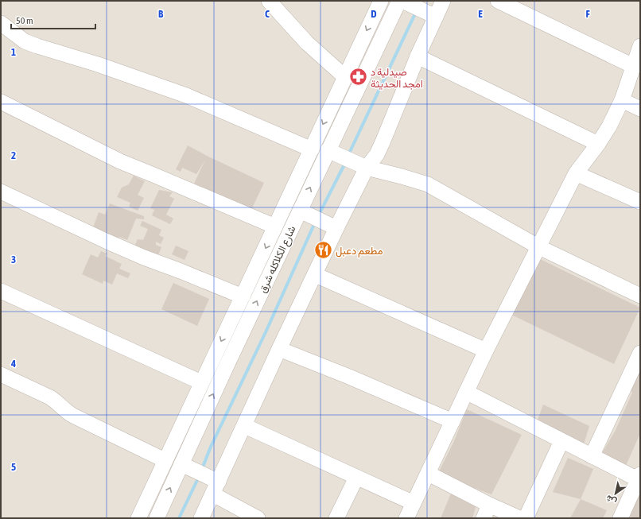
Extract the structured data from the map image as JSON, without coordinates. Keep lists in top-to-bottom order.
{
  "streets": {
    "street": ["شارع الكلاكله شرق"]
  },
  "places": {
    "pharmacy": ["صيدلية د امجد الحديثة"],
    "restaurant": ["مطعم دعبل"]
  },
  "scale_bar": "50 m",
  "north": "bottom left",
  "grid": {
    "columns": [
      "B",
      "C",
      "D",
      "E",
      "F"
    ],
    "rows": [
      "1",
      "2",
      "3",
      "4",
      "5"
    ]
  }
}
